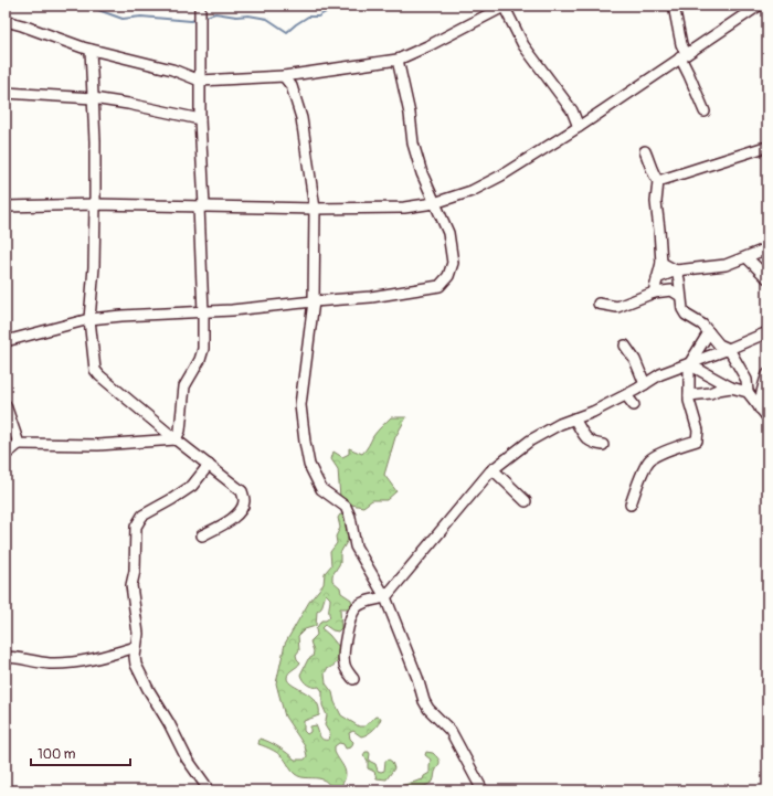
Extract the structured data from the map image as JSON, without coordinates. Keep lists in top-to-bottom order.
{
  "scale_bar": "100 m"
}
